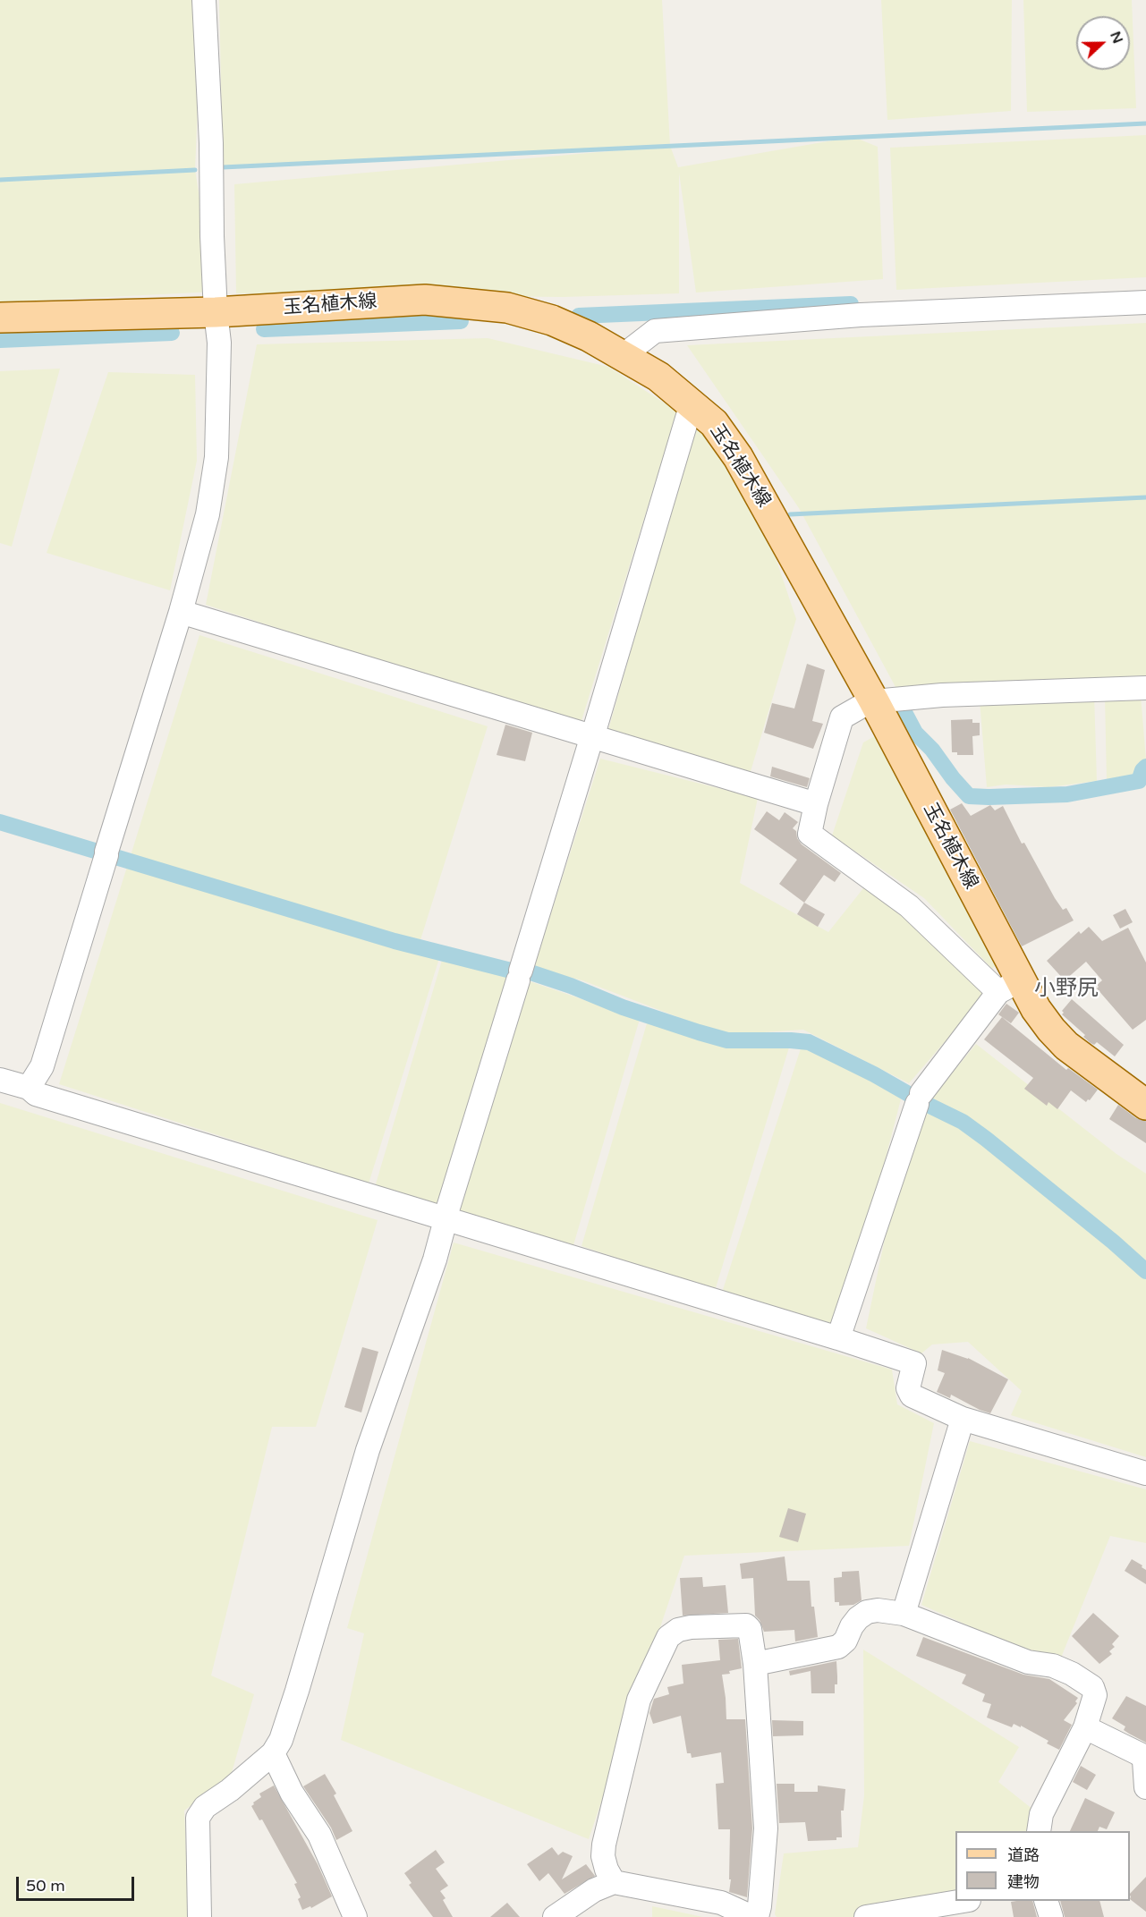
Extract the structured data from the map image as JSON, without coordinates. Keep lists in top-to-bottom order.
{
  "streets": {
    "main road": ["玉名植木線"]
  },
  "districts": ["小野尻"],
  "legend": ["道路", "建物"],
  "scale_bar": "50 m",
  "north": "right"
}
